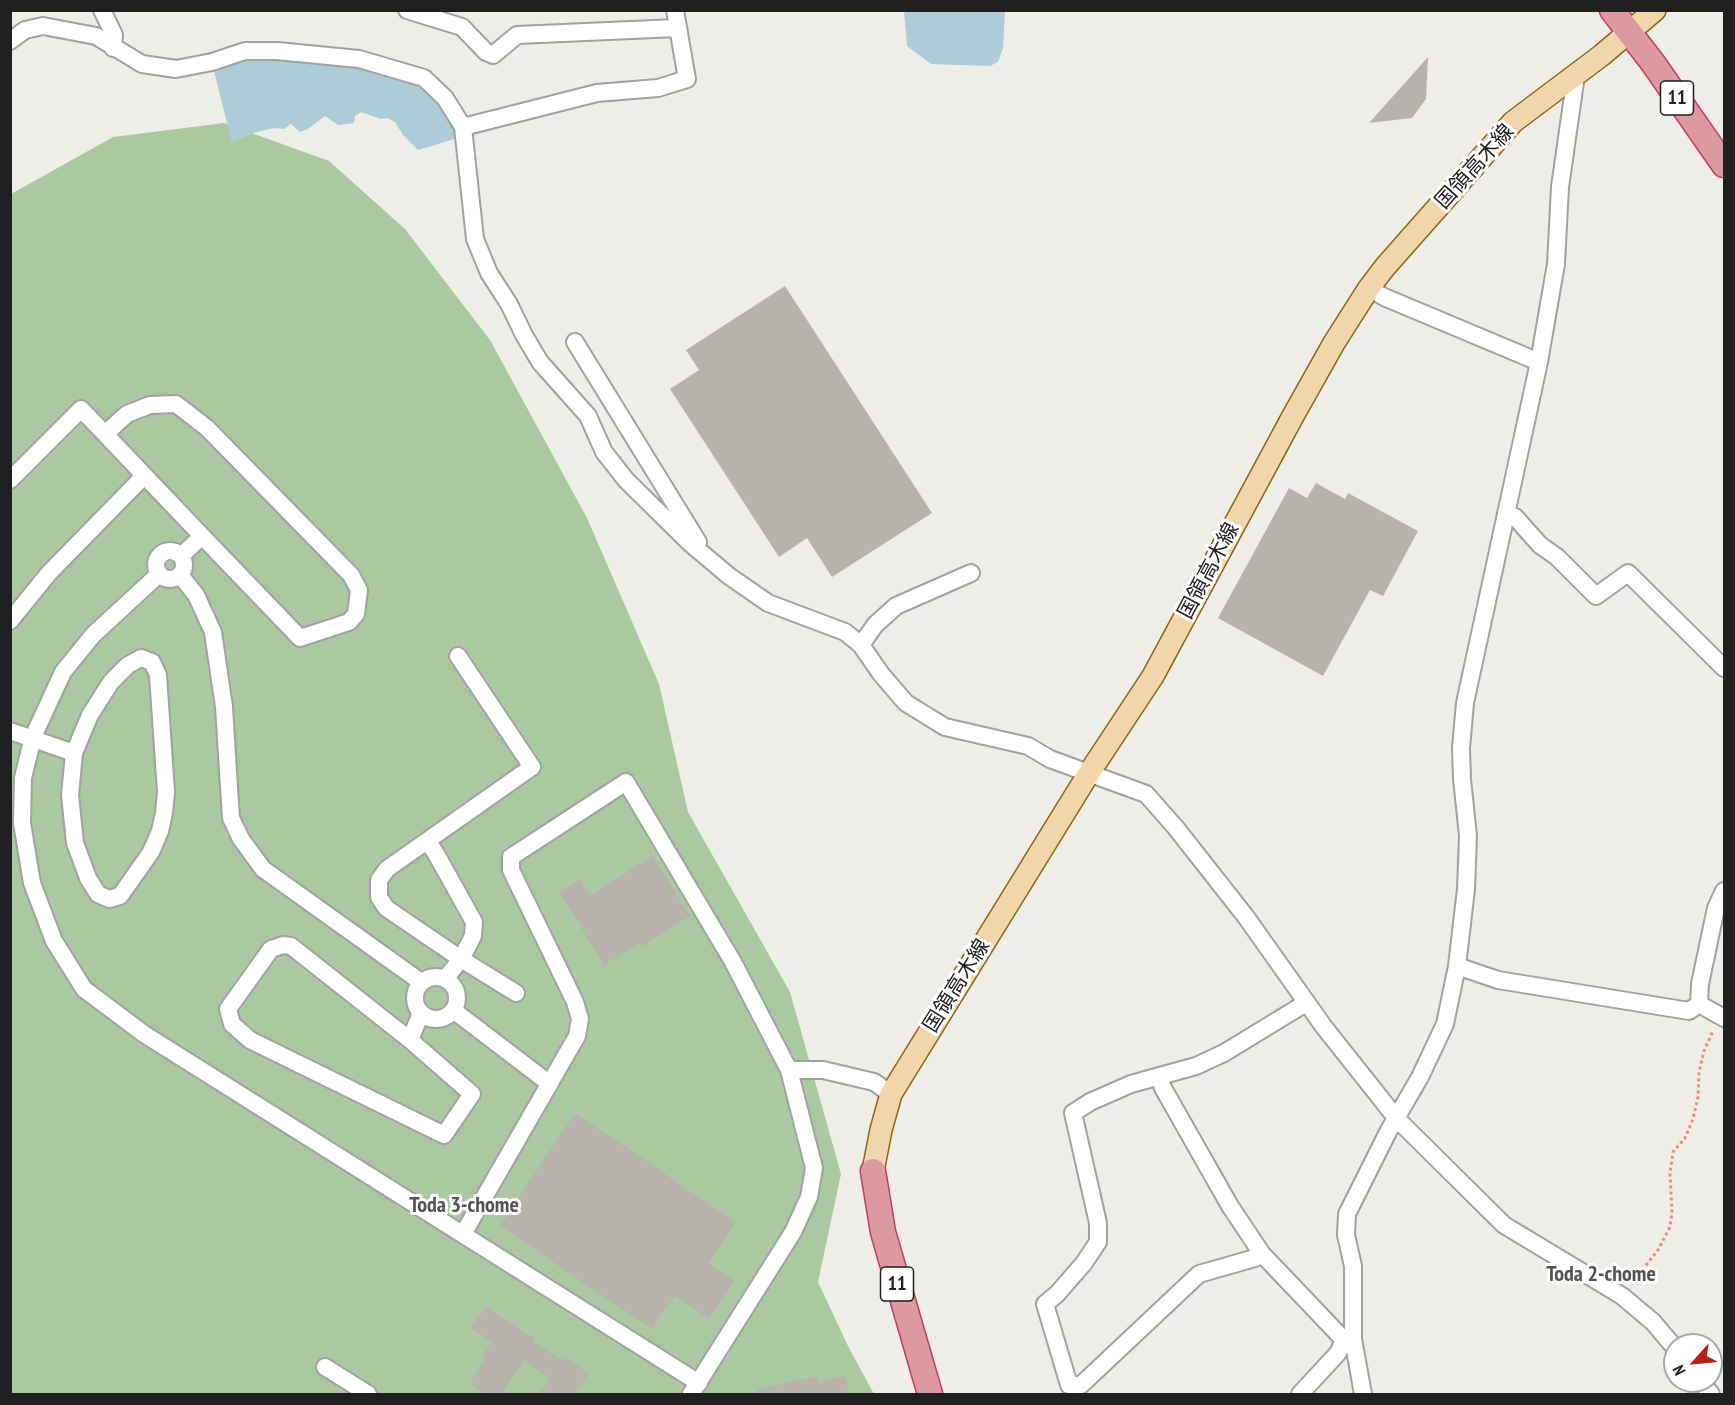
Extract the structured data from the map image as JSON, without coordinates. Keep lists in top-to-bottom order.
{
  "streets": {
    "highway": ["11"],
    "main road": ["国領高木線"]
  },
  "crossings": [
    ["11", "国領高木線"]
  ],
  "districts": ["Toda 3-chome", "Toda 2-chome"],
  "north": "bottom left"
}
